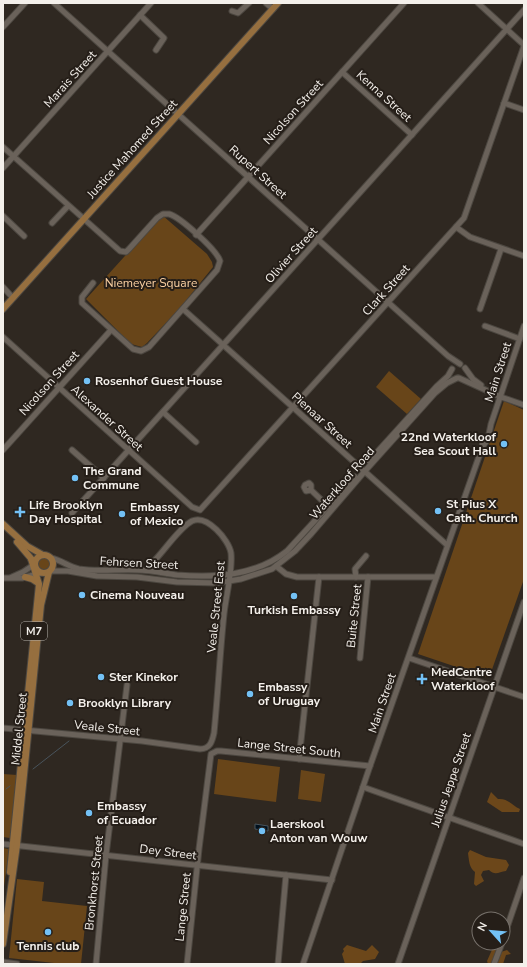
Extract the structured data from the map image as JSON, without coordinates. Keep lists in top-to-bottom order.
{
  "streets": {
    "main road": ["Justice Mahomed Street", "M7", "Middel Street"],
    "street": [
      "Marais Street",
      "Kenna Street",
      "Nicolson Street",
      "Rupert Street",
      "Olivier Street",
      "Clark Street",
      "Main Street",
      "Alexander Street",
      "Pienaar Street",
      "Waterkloof Road",
      "Fehrsen Street",
      "Veale Street East",
      "Buite Street",
      "Veale Street",
      "Lange Street South",
      "Julius Jeppe Street",
      "Dey Street",
      "Bronkhorst Street",
      "Lange Street"
    ]
  },
  "crossings": [
    ["Marais Street", "Rupert Street"],
    ["Kenna Street", "Nicolson Street"],
    ["Kenna Street", "Olivier Street"],
    ["Nicolson Street", "Rupert Street"],
    ["Nicolson Street", "Alexander Street"],
    ["Justice Mahomed Street", "Rupert Street"],
    ["Rupert Street", "Olivier Street"],
    ["Rupert Street", "Clark Street"],
    ["Rupert Street", "Waterkloof Road"],
    ["Olivier Street", "Alexander Street"],
    ["Olivier Street", "Pienaar Street"],
    ["Clark Street", "Alexander Street"],
    ["Clark Street", "Pienaar Street"],
    ["Main Street", "Pienaar Street"],
    ["Main Street", "Lange Street South"],
    ["Main Street", "Dey Street"],
    ["Pienaar Street", "Waterkloof Road"],
    ["Waterkloof Road", "Fehrsen Street"],
    ["Waterkloof Road", "Veale Street East"],
    ["Fehrsen Street", "Veale Street East"],
    ["Fehrsen Street", "M7"],
    ["Fehrsen Street", "Middel Street"],
    ["Veale Street East", "Veale Street"],
    ["M7", "Middel Street"],
    ["Veale Street", "Middel Street"],
    ["Veale Street", "Bronkhorst Street"],
    ["Middel Street", "Dey Street"],
    ["Lange Street South", "Lange Street"],
    ["Dey Street", "Bronkhorst Street"],
    ["Dey Street", "Lange Street"]
  ],
  "parks": ["Niemeyer Square"],
  "places": {
    "other": [
      "Rosenhof Guest House",
      "22nd Waterkloof Sea Scout Hall",
      "The Grand Commune",
      "St Pius X Cath. Church",
      "Embassy of Mexico",
      "Cinema Nouveau",
      "Turkish Embassy",
      "Ster Kinekor",
      "Embassy of Uruguay",
      "Brooklyn Library",
      "Embassy of Ecuador",
      "Laerskool Anton van Wouw",
      "Tennis club"
    ],
    "health": ["Life Brooklyn Day Hospital", "MedCentre Waterkloof"]
  },
  "north": "top left"
}
